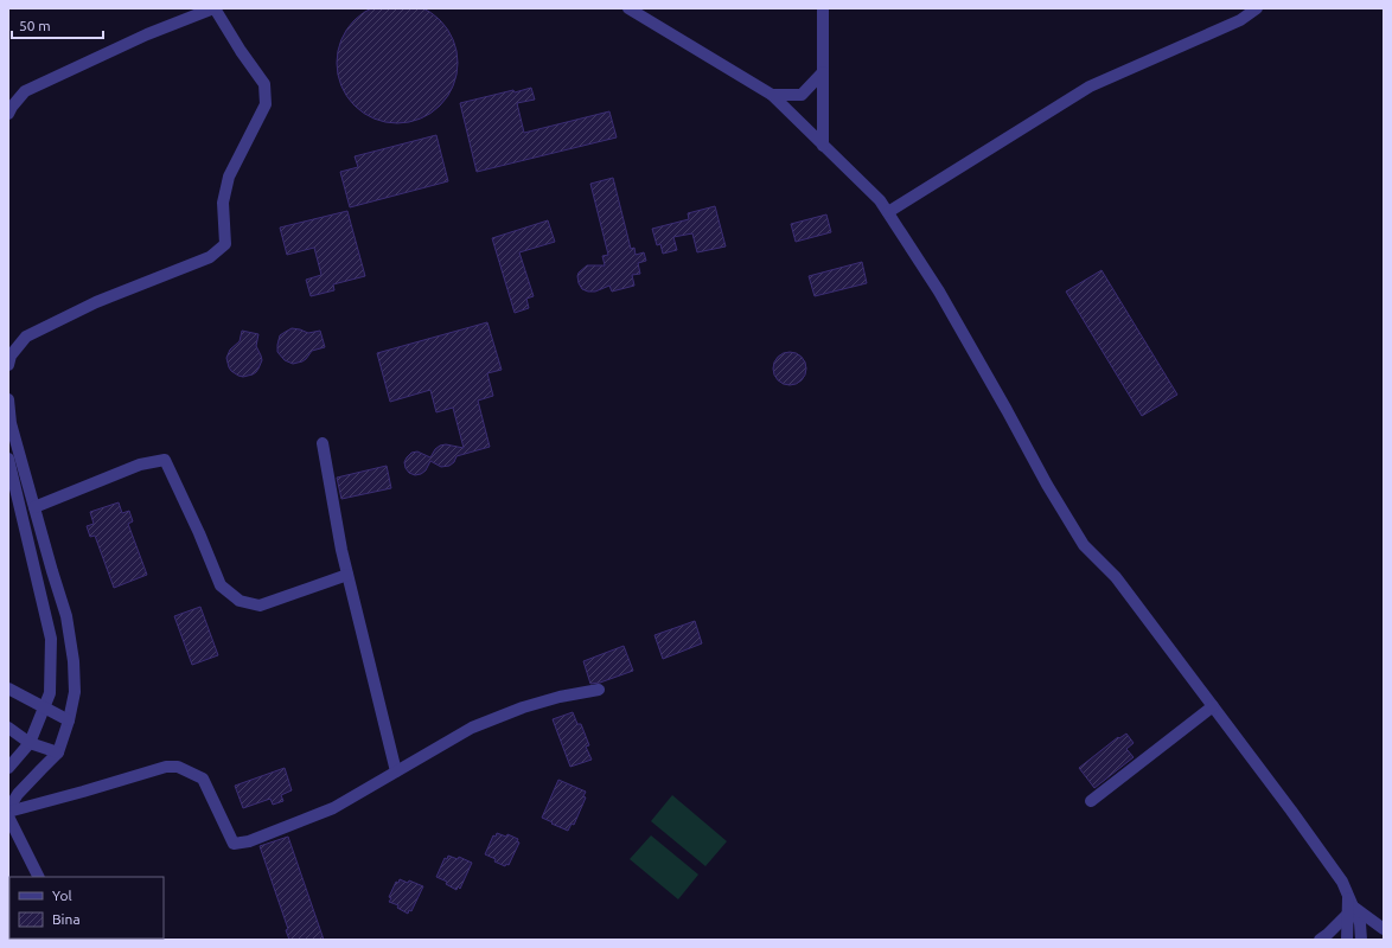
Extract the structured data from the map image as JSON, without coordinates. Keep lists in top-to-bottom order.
{
  "legend": ["Yol", "Bina"],
  "scale_bar": "50 m"
}
